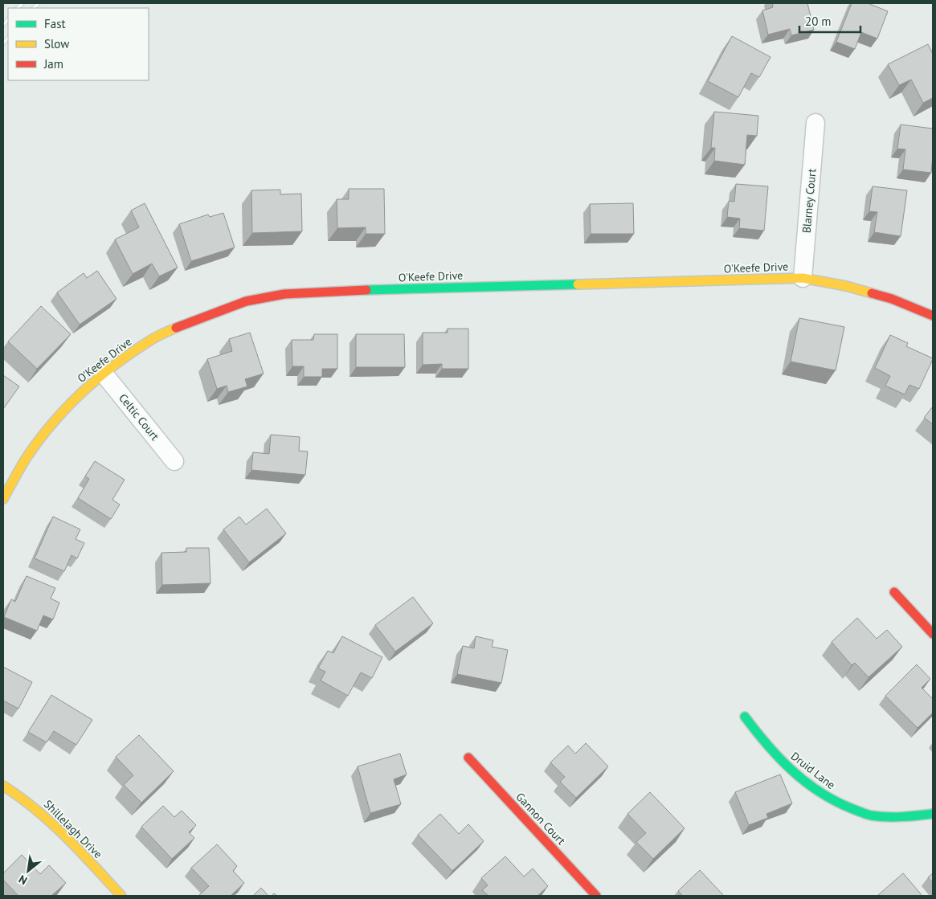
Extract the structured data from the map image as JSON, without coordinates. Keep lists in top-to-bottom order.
{
  "streets": {
    "street": [
      "Blarney Court",
      "O'Keefe Drive",
      "Celtic Court",
      "Druid Lane",
      "Gannon Court",
      "Shillelagh Drive"
    ]
  },
  "crossings": [
    ["Blarney Court", "O'Keefe Drive"],
    ["O'Keefe Drive", "Celtic Court"]
  ],
  "legend": ["Fast", "Slow", "Jam"],
  "scale_bar": "20 m",
  "north": "bottom left"
}
